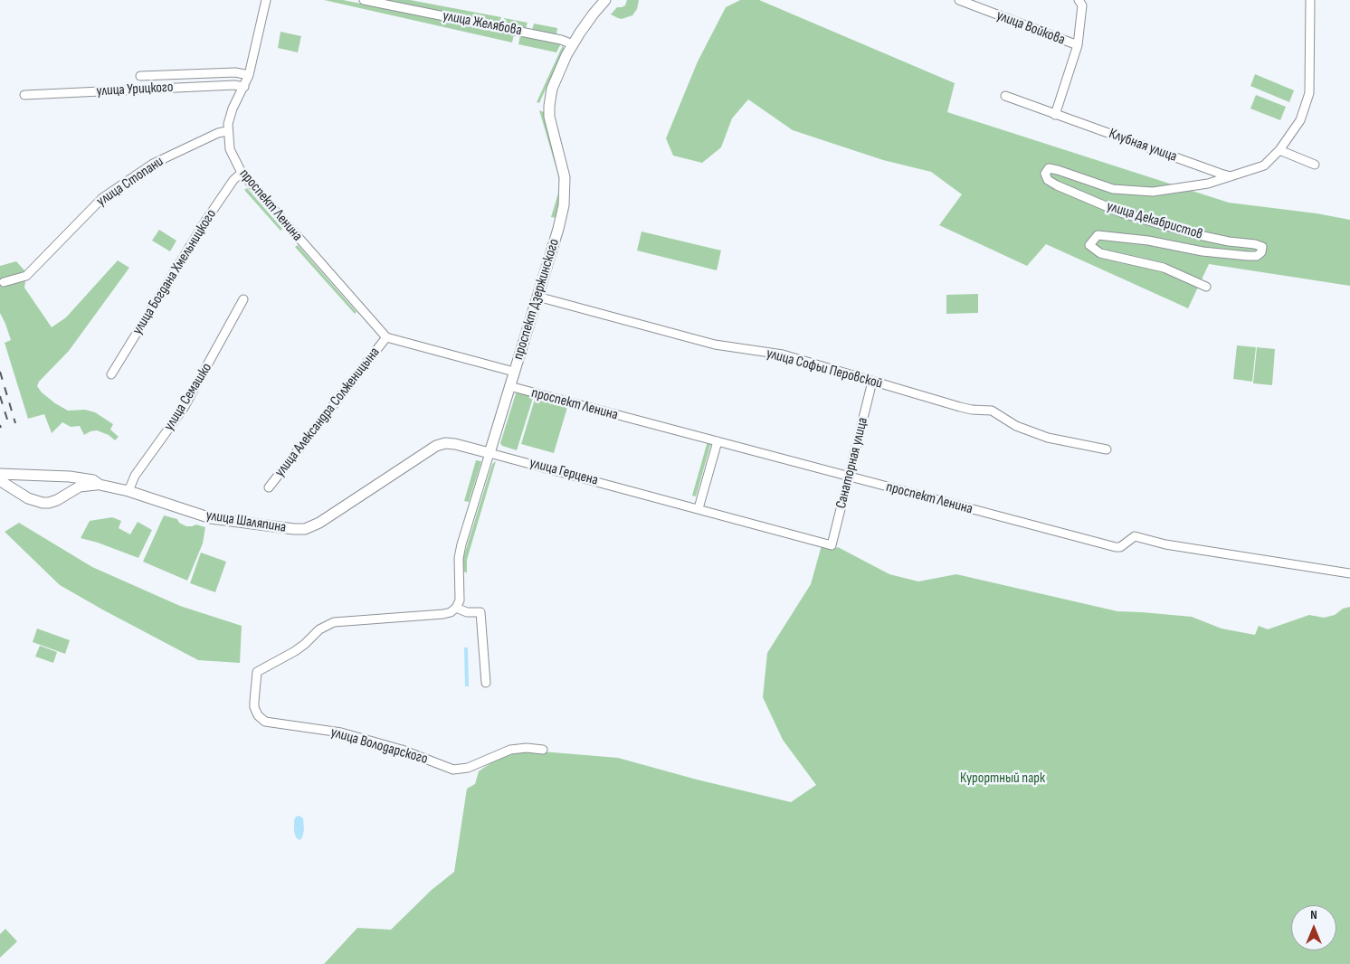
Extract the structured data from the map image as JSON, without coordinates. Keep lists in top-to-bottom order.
{
  "streets": {
    "main road": ["проспект Дзержинского", "улица Герцена", "улица Шаляпина"],
    "street": [
      "улица Желябова",
      "улица Войкова",
      "улица Урицкого",
      "Клубная улица",
      "улица Стопани",
      "проспект Ленина",
      "улица Декабристов",
      "улица Богдана Хмельницкого",
      "улица Софьи Перовской",
      "улица Семашко",
      "улица Александра Солженицына",
      "Санаторная улица",
      "улица Володарского"
    ]
  },
  "crossings": [
    ["улица Желябова", "проспект Дзержинского"],
    ["улица Урицкого", "проспект Ленина"],
    ["Клубная улица", "улица Декабристов"],
    ["улица Стопани", "проспект Ленина"],
    ["проспект Ленина", "улица Богдана Хмельницкого"],
    ["проспект Ленина", "проспект Дзержинского"],
    ["проспект Ленина", "улица Александра Солженицына"],
    ["проспект Ленина", "Санаторная улица"],
    ["проспект Дзержинского", "улица Софьи Перовской"],
    ["проспект Дзержинского", "улица Герцена"],
    ["проспект Дзержинского", "улица Володарского"],
    ["улица Софьи Перовской", "Санаторная улица"],
    ["улица Семашко", "улица Шаляпина"],
    ["Санаторная улица", "улица Герцена"],
    ["улица Герцена", "улица Шаляпина"]
  ],
  "parks": ["Курортный парк"],
  "north": "top"
}
